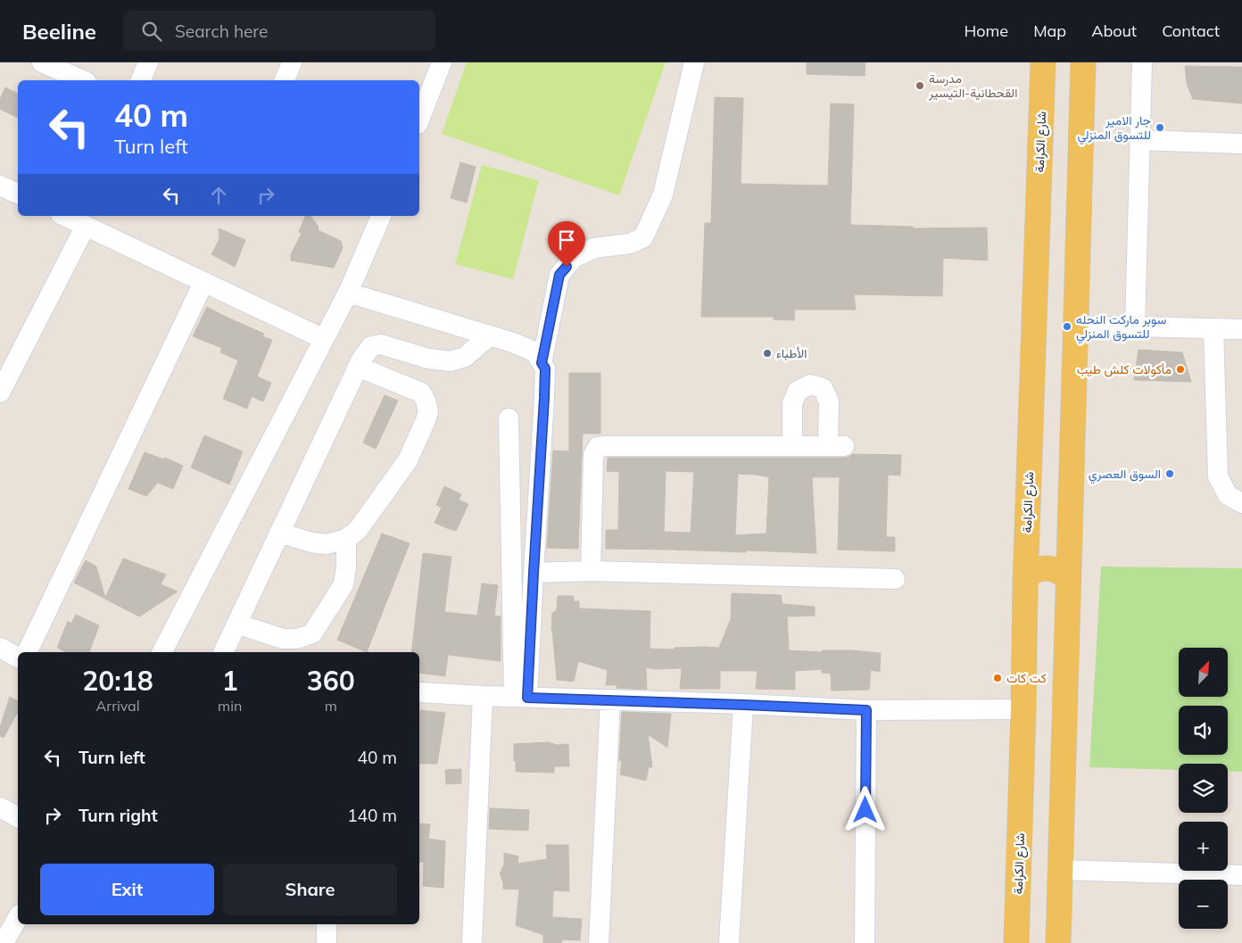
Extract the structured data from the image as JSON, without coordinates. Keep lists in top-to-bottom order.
{
  "streets": {
    "main road": ["شارع الكرامة"]
  },
  "places": [
    "مدرسة القحطانية-التيسير",
    "جار الامير للتسوق المنزلي",
    "سوبر ماركت النحله للتسوق المنزلي",
    "الأطباء",
    "مأكولات كلش طيب",
    "السوق العصري",
    "كت كات"
  ],
  "north": "top right",
  "page": {
    "header": "Beeline",
    "search": "Search here",
    "nav": [
      "Home",
      "Map",
      "About",
      "Contact"
    ],
    "turn": ["40 m", "Turn left"],
    "map_buttons": ["+", "−"],
    "eta": [
      "20:18",
      "Arrival",
      "1",
      "min",
      "360",
      "m"
    ],
    "list": [
      {
        "name": "Turn left",
        "value": "40 m"
      },
      {
        "name": "Turn right",
        "value": "140 m"
      }
    ],
    "buttons": ["Exit", "Share"]
  }
}
